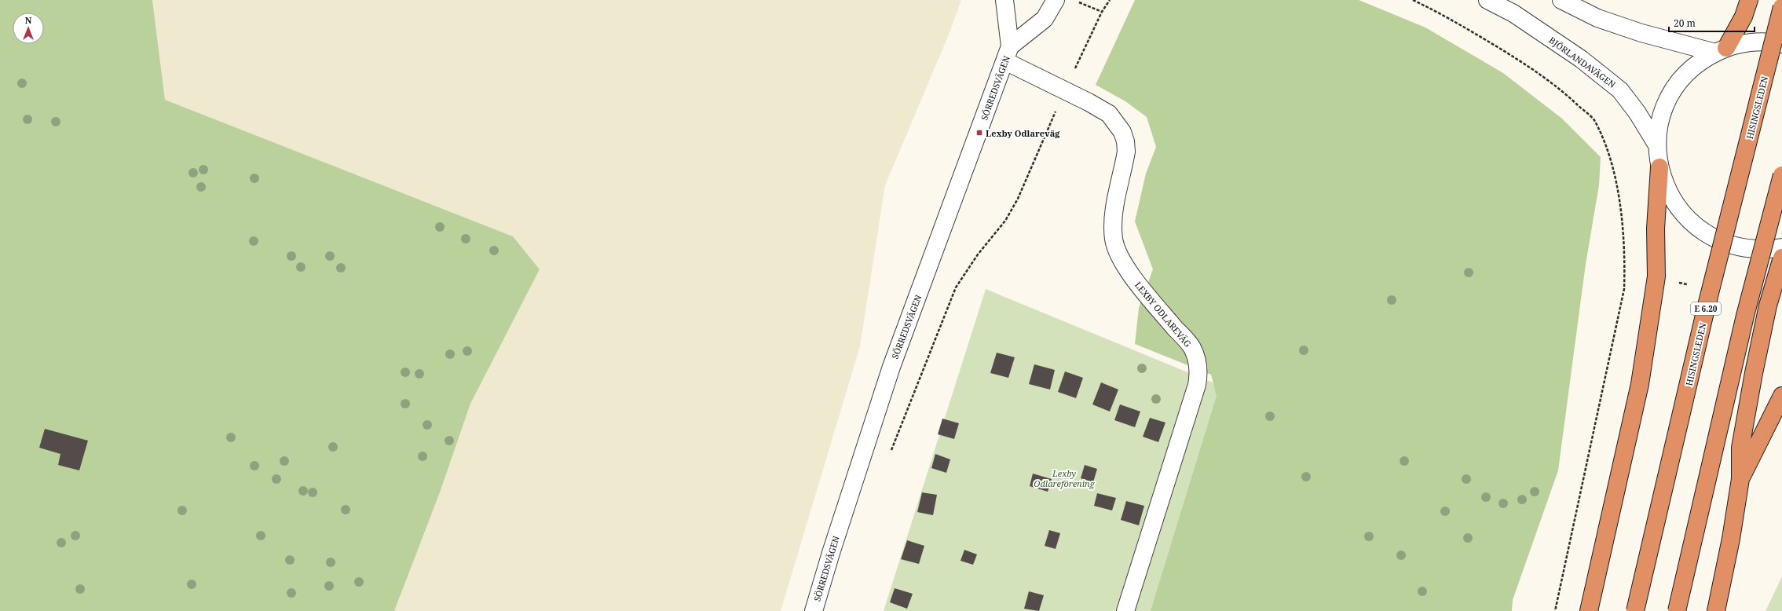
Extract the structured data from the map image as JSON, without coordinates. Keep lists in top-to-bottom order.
{
  "streets": {
    "highway": ["HISINGSLEDEN", "E 6.20"],
    "street": ["BJÖRLANDAVÄGEN", "SÖRREDSVÄGEN", "LEXBY ODLAREVÄG"]
  },
  "crossings": [
    ["SÖRREDSVÄGEN", "LEXBY ODLAREVÄG"]
  ],
  "parks": ["Lexby Odlareförening"],
  "places": {
    "transit": ["Lexby Odlareväg"]
  },
  "scale_bar": "20 m",
  "north": "top"
}
